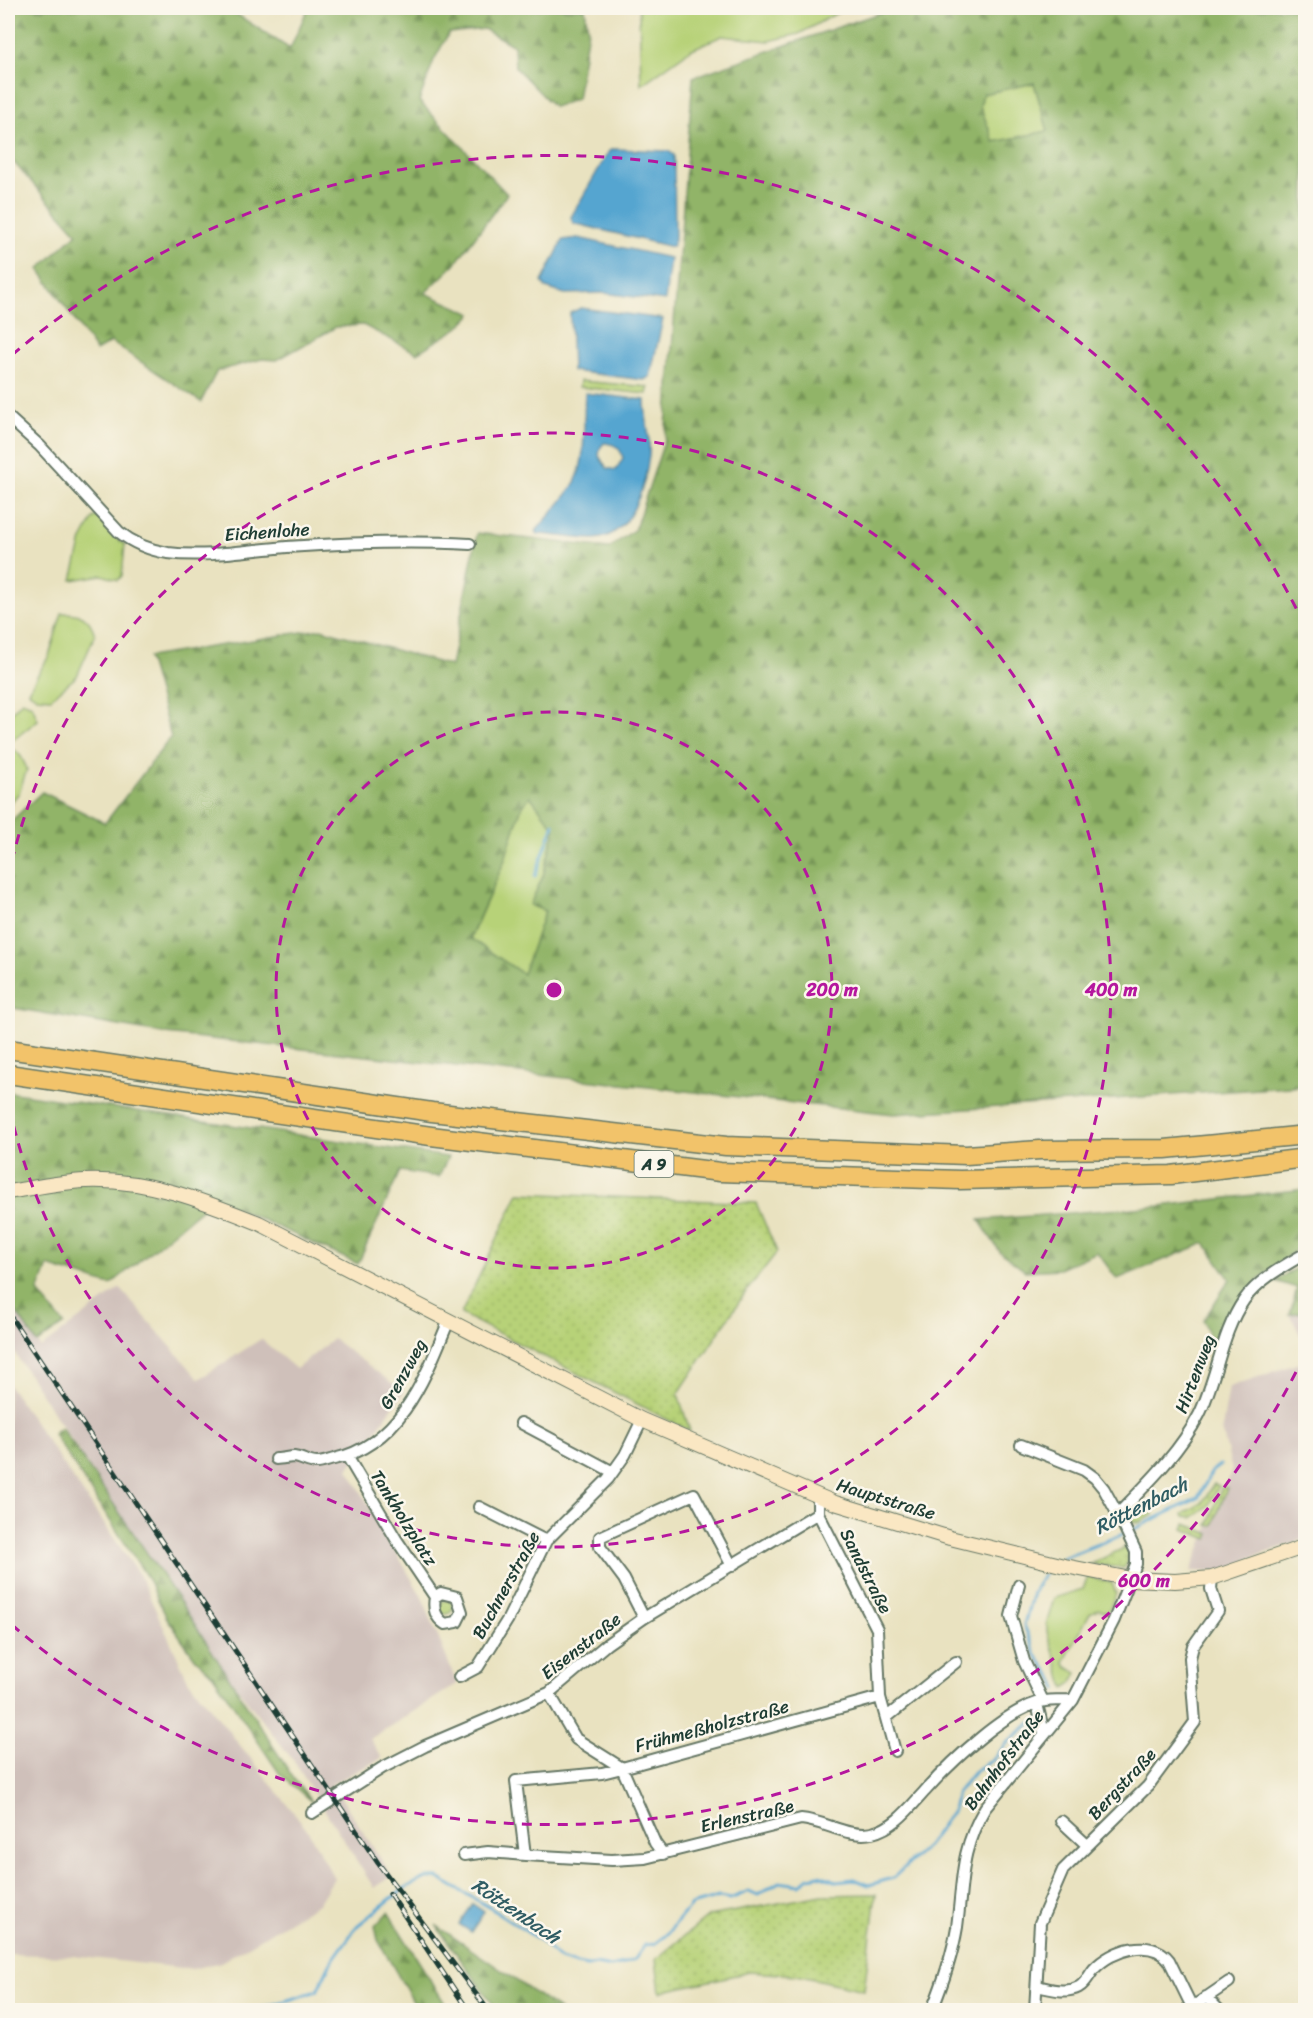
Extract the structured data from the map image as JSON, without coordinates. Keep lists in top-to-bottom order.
{
  "streets": {
    "highway": ["A 9"],
    "main road": ["Hauptstraße"],
    "street": [
      "Eichenlohe",
      "Grenzweg",
      "Hirtenweg",
      "Tankholzplatz",
      "Sandstraße",
      "Buchnerstraße",
      "Eisenstraße",
      "Frühmeßholzstraße",
      "Bahnhofstraße",
      "Bergstraße",
      "Erlenstraße"
    ]
  },
  "crossings": [
    ["Grenzweg", "Hauptstraße"],
    ["Grenzweg", "Tankholzplatz"],
    ["Hirtenweg", "Bahnhofstraße"],
    ["Hauptstraße", "Buchnerstraße"],
    ["Hauptstraße", "Bahnhofstraße"],
    ["Hauptstraße", "Bergstraße"],
    ["Sandstraße", "Eisenstraße"],
    ["Sandstraße", "Frühmeßholzstraße"],
    ["Eisenstraße", "Frühmeßholzstraße"],
    ["Bahnhofstraße", "Erlenstraße"]
  ],
  "water": ["Röttenbach"],
  "rings": ["200 m", "400 m", "600 m"]
}
